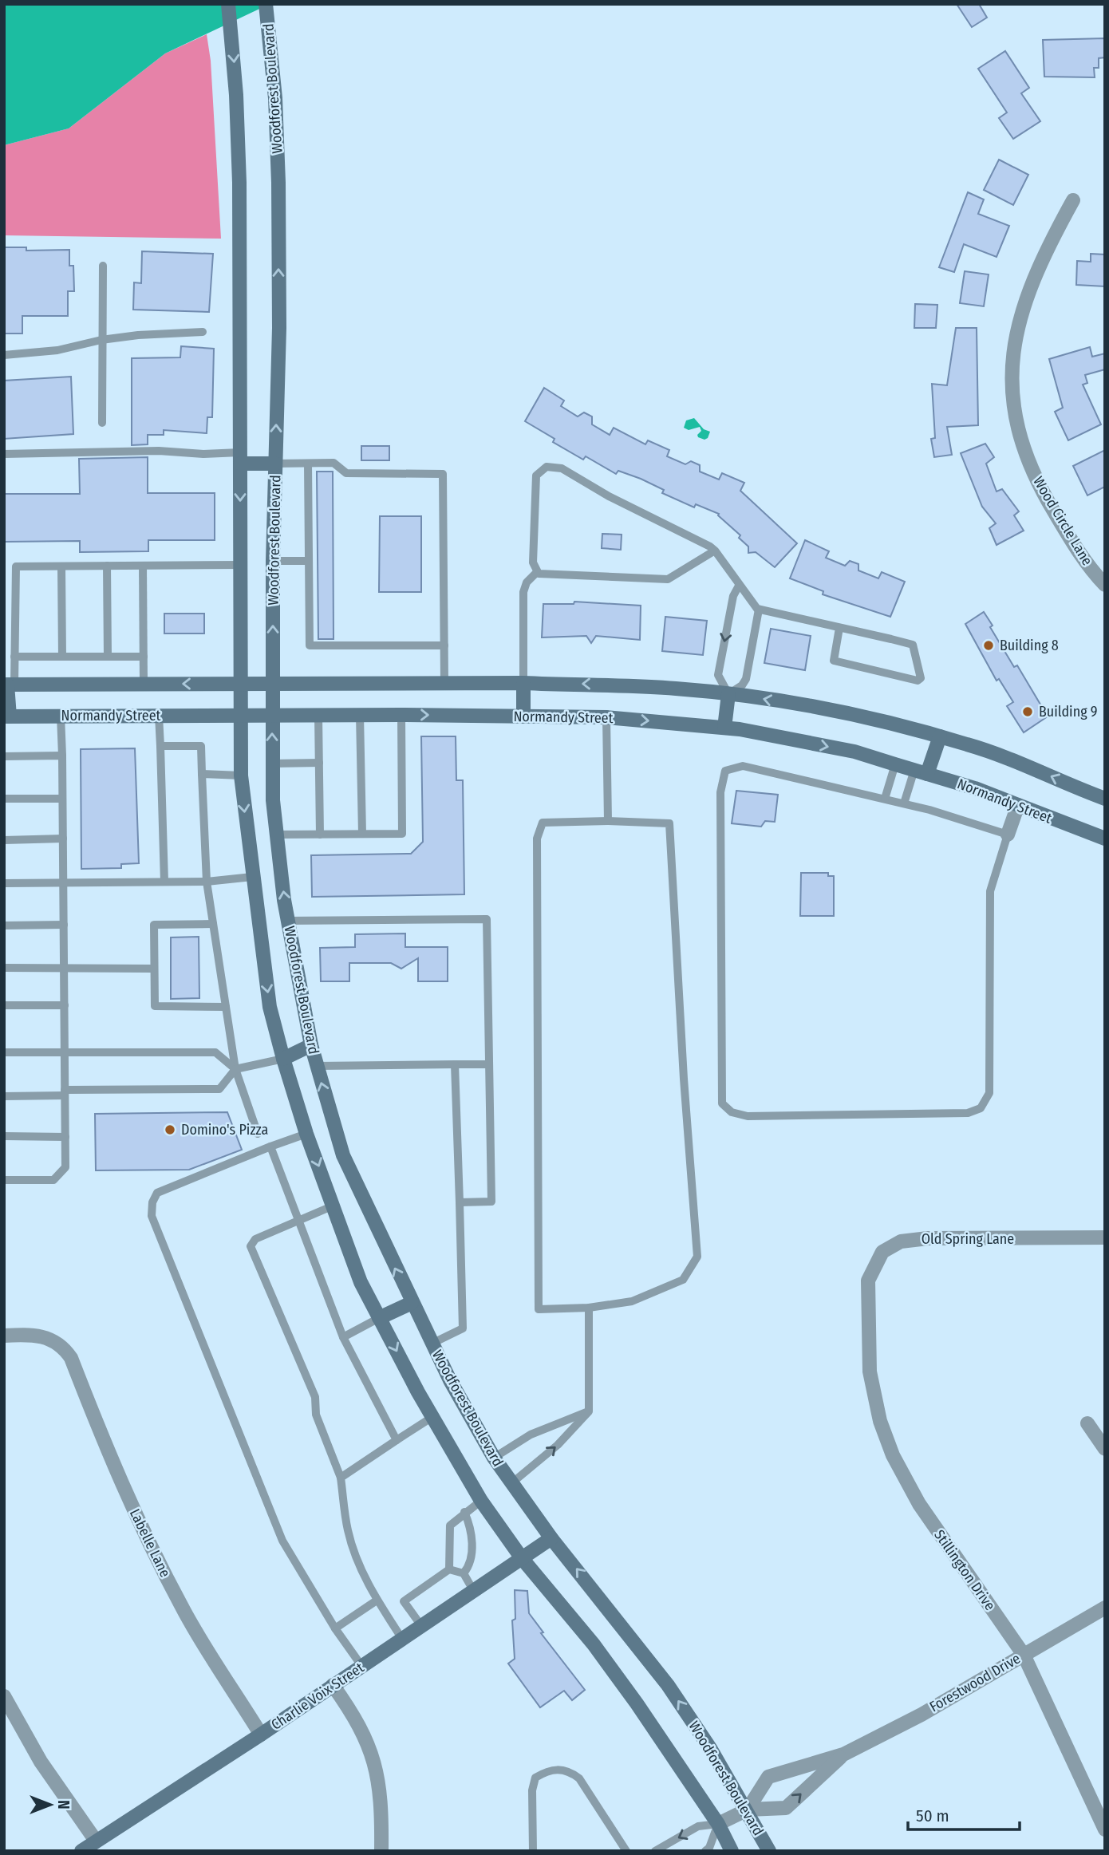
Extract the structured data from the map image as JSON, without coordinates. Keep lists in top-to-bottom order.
{
  "streets": {
    "main road": ["Woodforest Boulevard", "Normandy Street", "Charlie Voix Street"],
    "street": [
      "Wood Circle Lane",
      "Old Spring Lane",
      "Labelle Lane",
      "Stillington Drive",
      "Forestwood Drive"
    ]
  },
  "crossings": [
    ["Woodforest Boulevard", "Normandy Street"],
    ["Woodforest Boulevard", "Forestwood Drive"],
    ["Woodforest Boulevard", "Charlie Voix Street"],
    ["Old Spring Lane", "Stillington Drive"],
    ["Labelle Lane", "Charlie Voix Street"],
    ["Stillington Drive", "Forestwood Drive"]
  ],
  "places": ["Building 8", "Building 9", "Domino's Pizza"],
  "scale_bar": "50 m",
  "north": "right"
}
